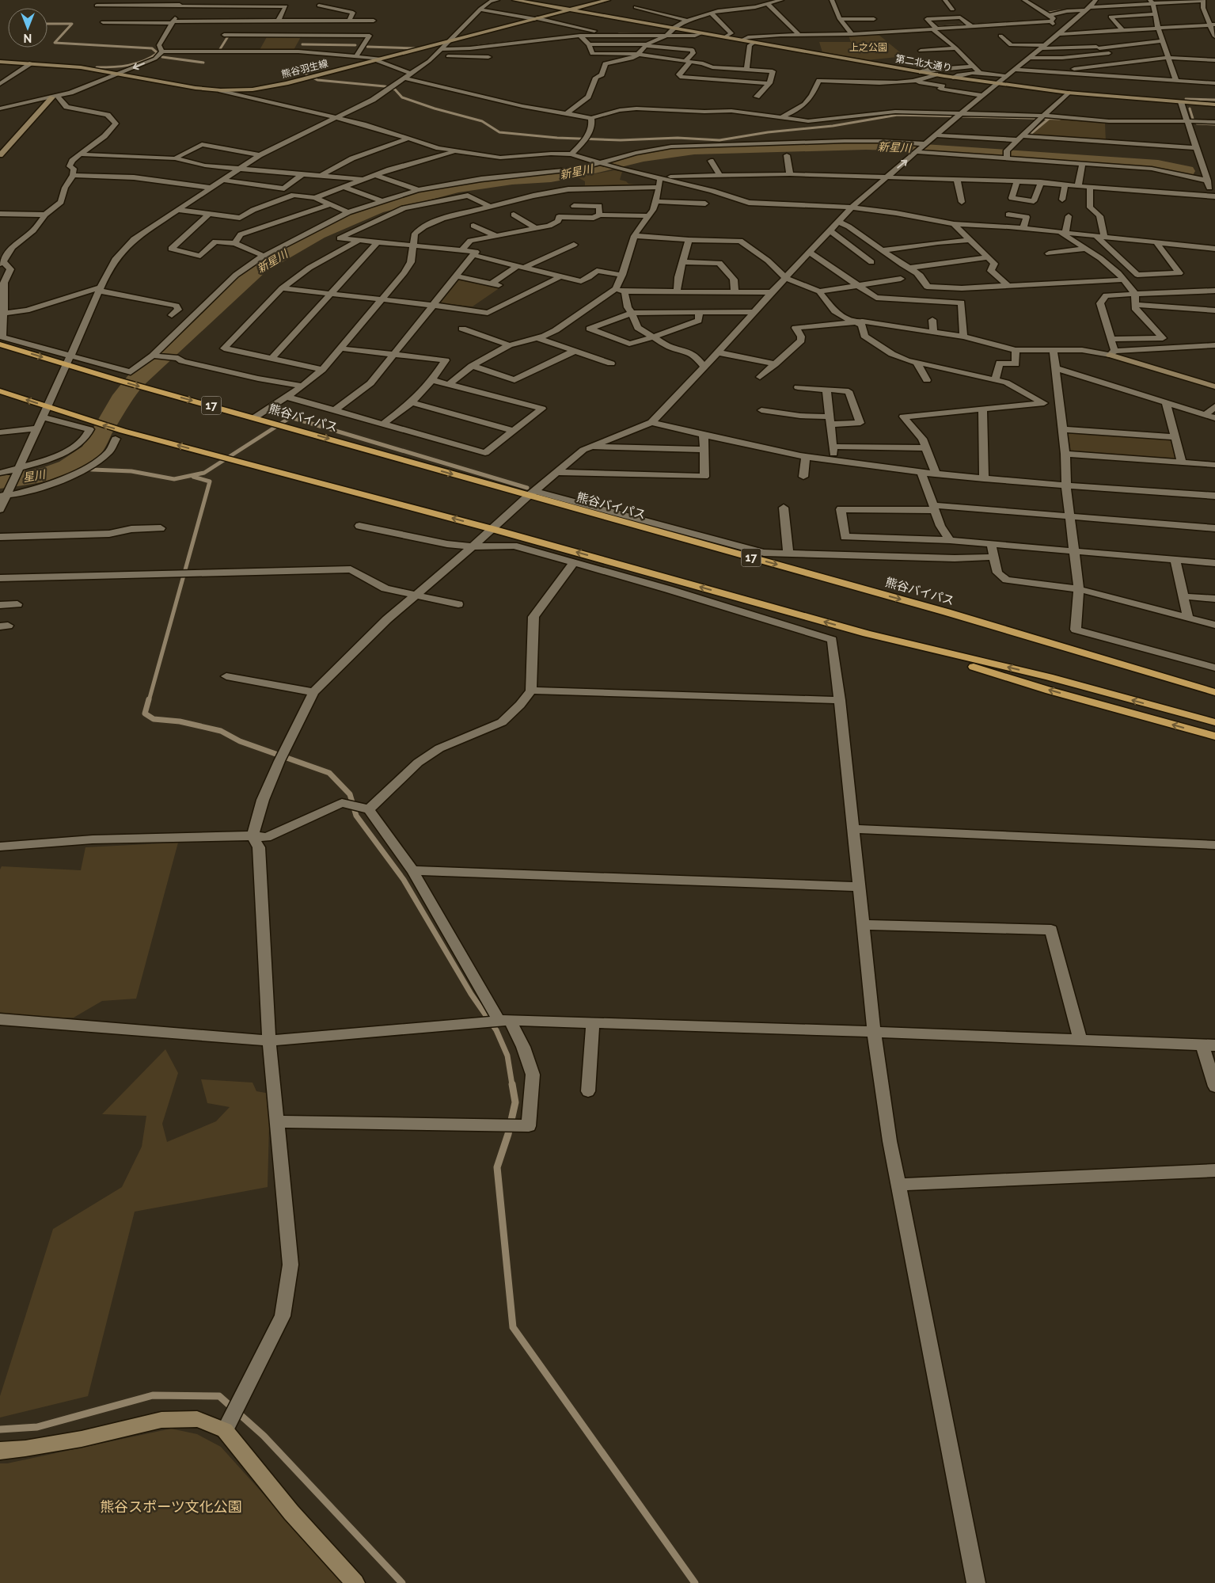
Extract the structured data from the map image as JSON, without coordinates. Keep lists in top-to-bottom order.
{
  "streets": {
    "highway": ["17", "熊谷バイパス"],
    "street": ["第二北大通り", "熊谷羽生線"]
  },
  "crossings": [
    ["第二北大通り", "熊谷羽生線"]
  ],
  "water": ["新星川", "星川"],
  "parks": ["上之公園", "熊谷スポーツ文化公園"],
  "north": "bottom"
}
